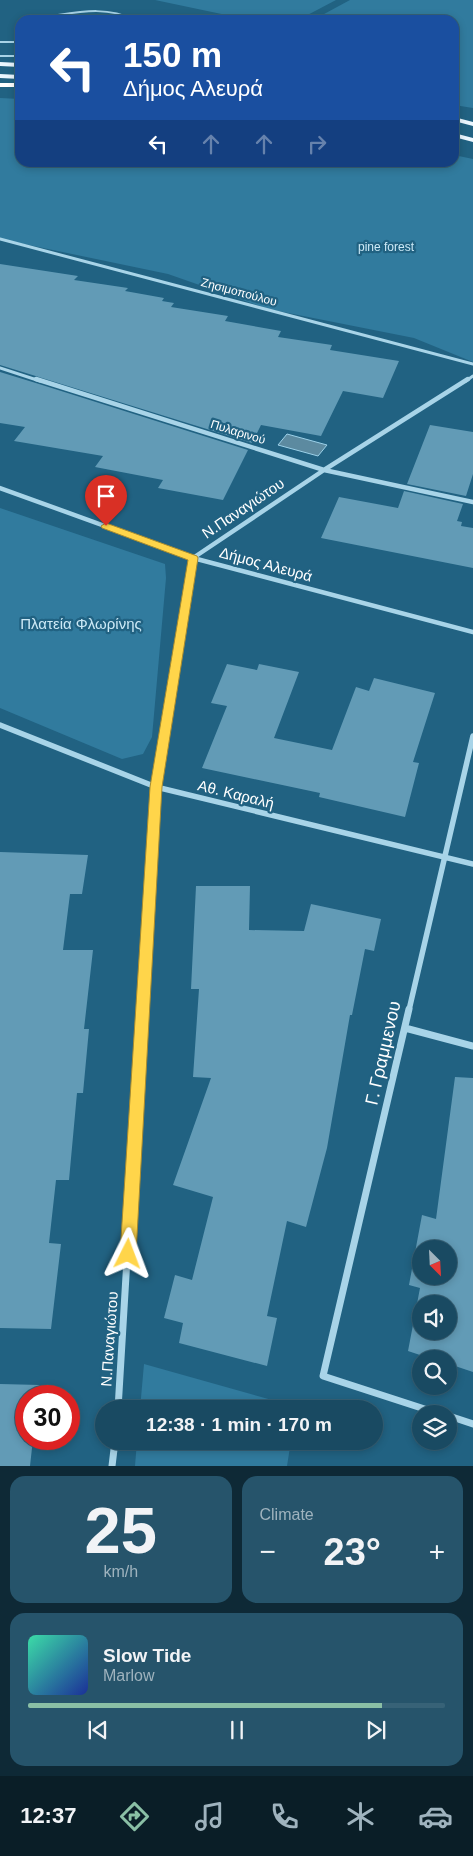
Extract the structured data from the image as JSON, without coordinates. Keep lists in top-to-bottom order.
{
  "streets": {
    "street": [
      "Ζησιμοπούλου",
      "Πυλαρινού",
      "Ν.Παναγιώτου",
      "Δήμος Αλευρά",
      "Αθ. Καραλή",
      "Γ. Γραμμενου"
    ]
  },
  "crossings": [
    ["Πυλαρινού", "Ν.Παναγιώτου"],
    ["Ν.Παναγιώτου", "Δήμος Αλευρά"],
    ["Ν.Παναγιώτου", "Αθ. Καραλή"],
    ["Αθ. Καραλή", "Γ. Γραμμενου"]
  ],
  "parks": ["pine forest", "Πλατεία Φλωρίνης"],
  "north": "bottom right",
  "page": {
    "turn": ["150 m", "Δήμος Αλευρά"],
    "limit": "30",
    "trip": "12:38 · 1 min · 170 m",
    "tile": [
      ["25", "km/h"],
      "Climate"
    ],
    "heat": ["−", "23°", "+"],
    "song": ["Slow Tide", "Marlow"],
    "tabs": "12:37"
  }
}
